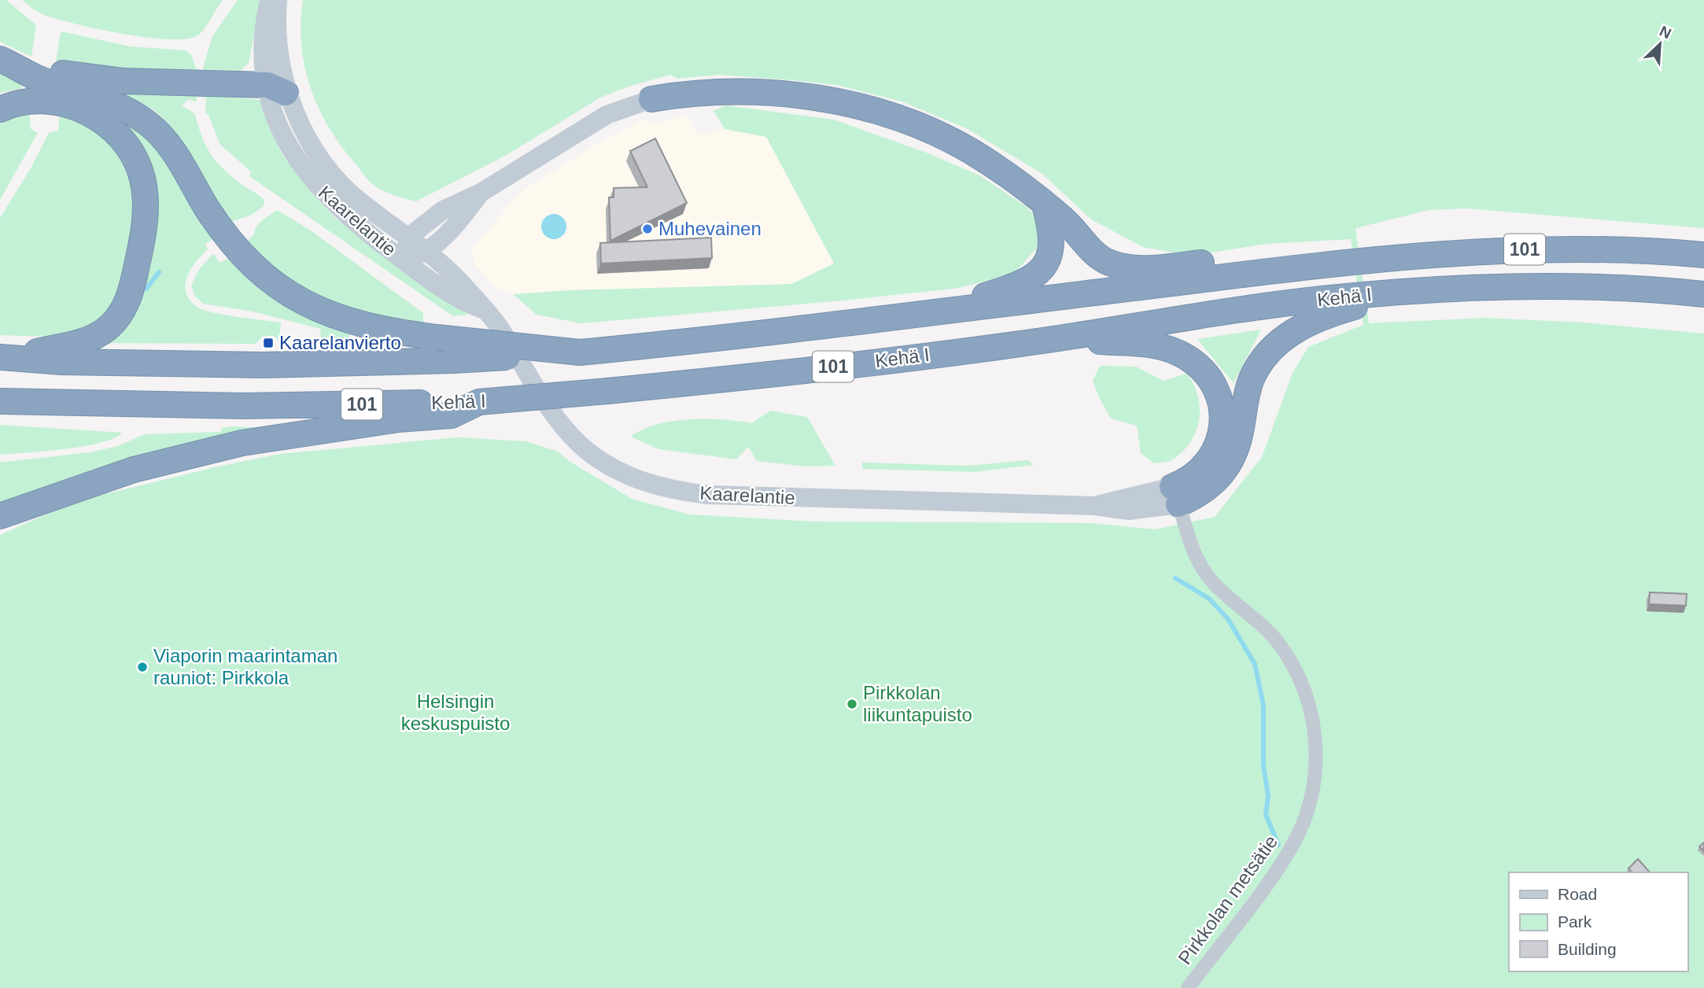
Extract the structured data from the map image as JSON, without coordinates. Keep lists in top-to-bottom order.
{
  "streets": {
    "highway": ["101", "Kehä I"],
    "main road": ["Kaarelantie"],
    "street": ["Pirkkolan metsätie"]
  },
  "crossings": [
    ["Kaarelantie", "Pirkkolan metsätie"]
  ],
  "parks": ["Helsingin keskuspuisto"],
  "places": {
    "other": ["Muhevainen", "Viaporin maarintaman rauniot: Pirkkola", "Pirkkolan liikuntapuisto"],
    "transit": ["Kaarelanvierto"]
  },
  "legend": ["Road", "Park", "Building"],
  "north": "top right"
}
